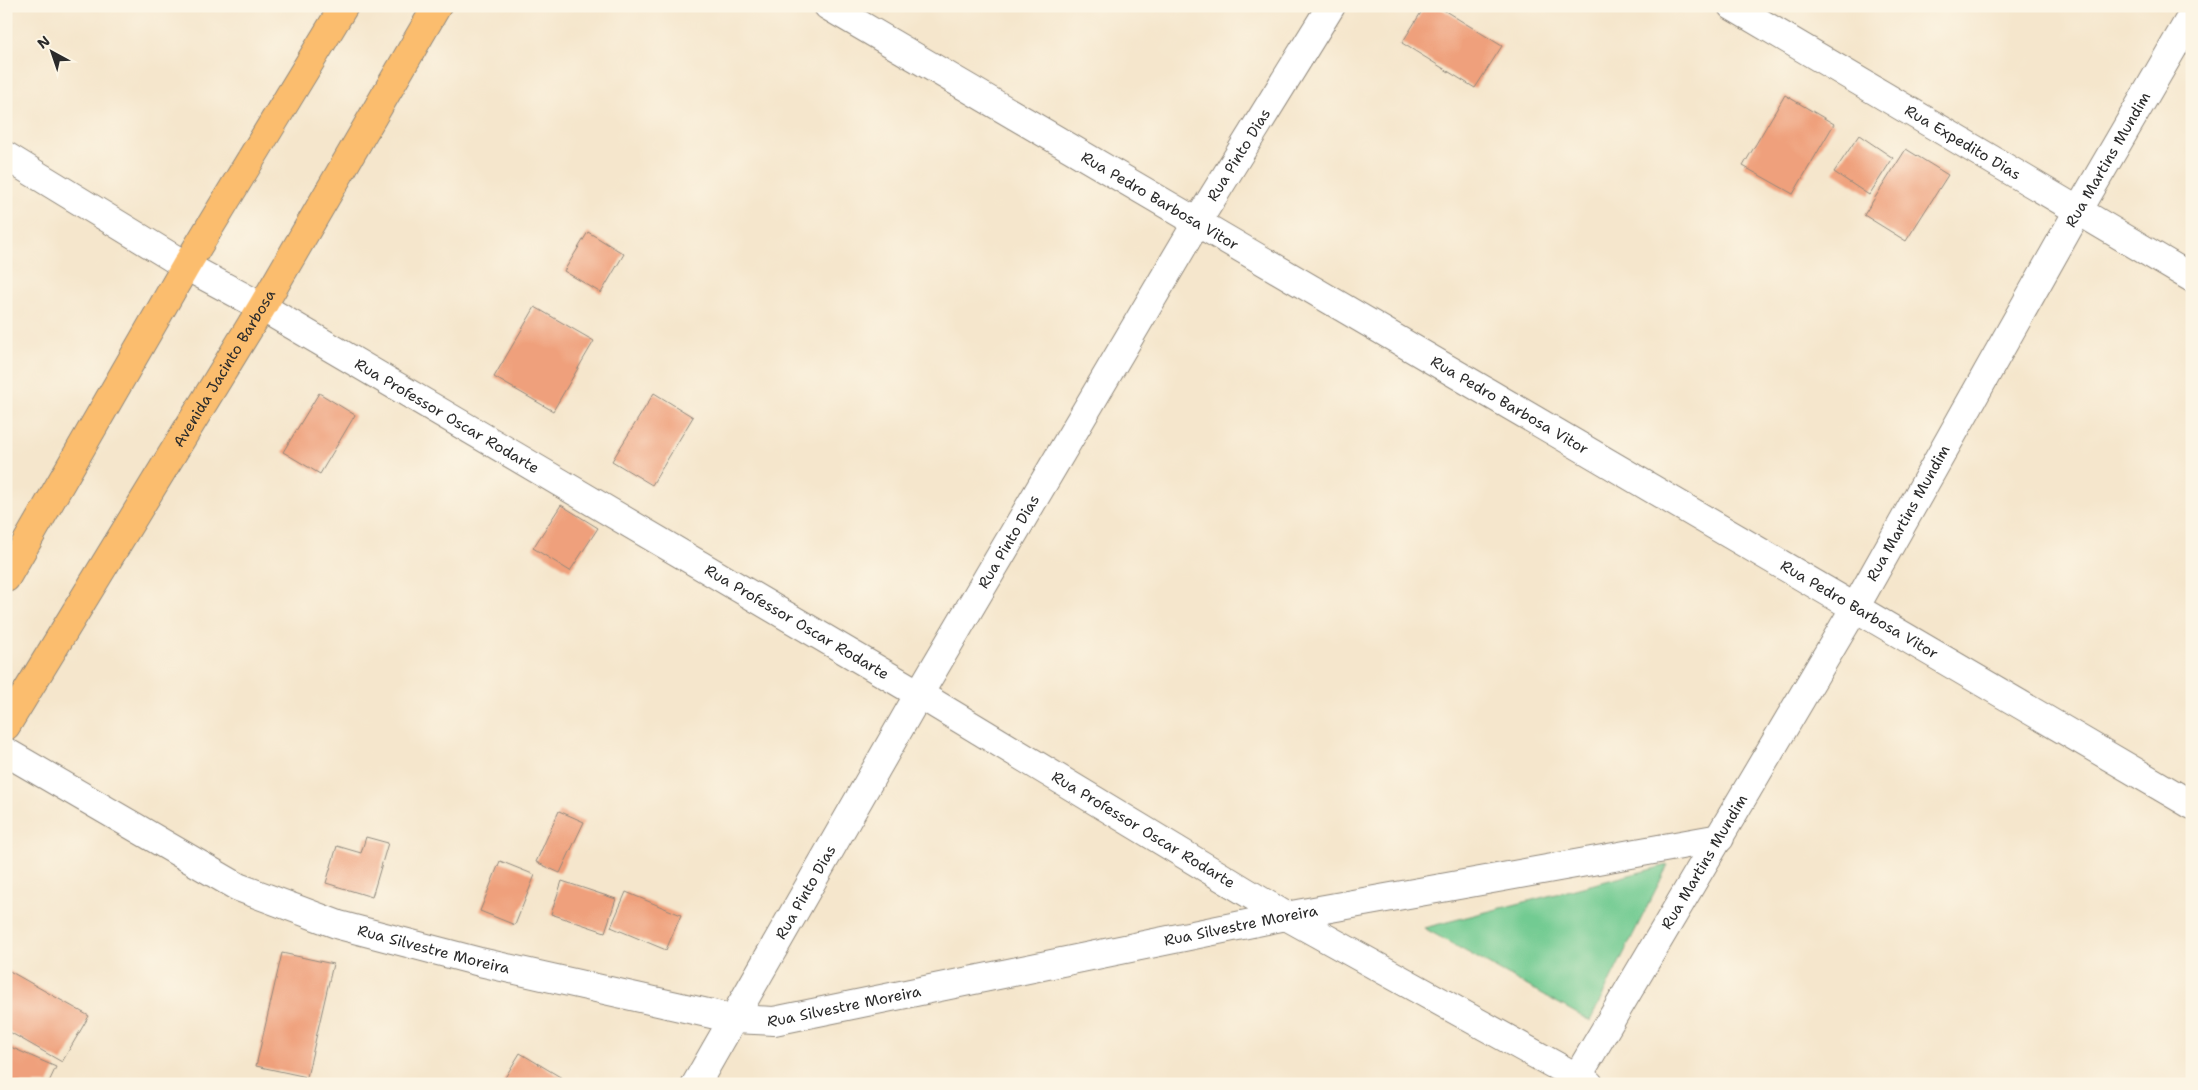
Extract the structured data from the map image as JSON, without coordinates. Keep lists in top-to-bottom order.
{
  "streets": {
    "main road": ["Avenida Jacinto Barbosa"],
    "street": [
      "Rua Expedito Dias",
      "Rua Pinto Dias",
      "Rua Martins Mundim",
      "Rua Pedro Barbosa Vitor",
      "Rua Professor Oscar Rodarte",
      "Rua Silvestre Moreira"
    ]
  },
  "crossings": [
    ["Rua Expedito Dias", "Rua Martins Mundim"],
    ["Rua Pinto Dias", "Rua Pedro Barbosa Vitor"],
    ["Rua Pinto Dias", "Rua Professor Oscar Rodarte"],
    ["Rua Pinto Dias", "Rua Silvestre Moreira"],
    ["Rua Martins Mundim", "Rua Pedro Barbosa Vitor"],
    ["Rua Martins Mundim", "Rua Professor Oscar Rodarte"],
    ["Rua Martins Mundim", "Rua Silvestre Moreira"],
    ["Avenida Jacinto Barbosa", "Rua Professor Oscar Rodarte"],
    ["Rua Professor Oscar Rodarte", "Rua Silvestre Moreira"]
  ],
  "north": "top left"
}
